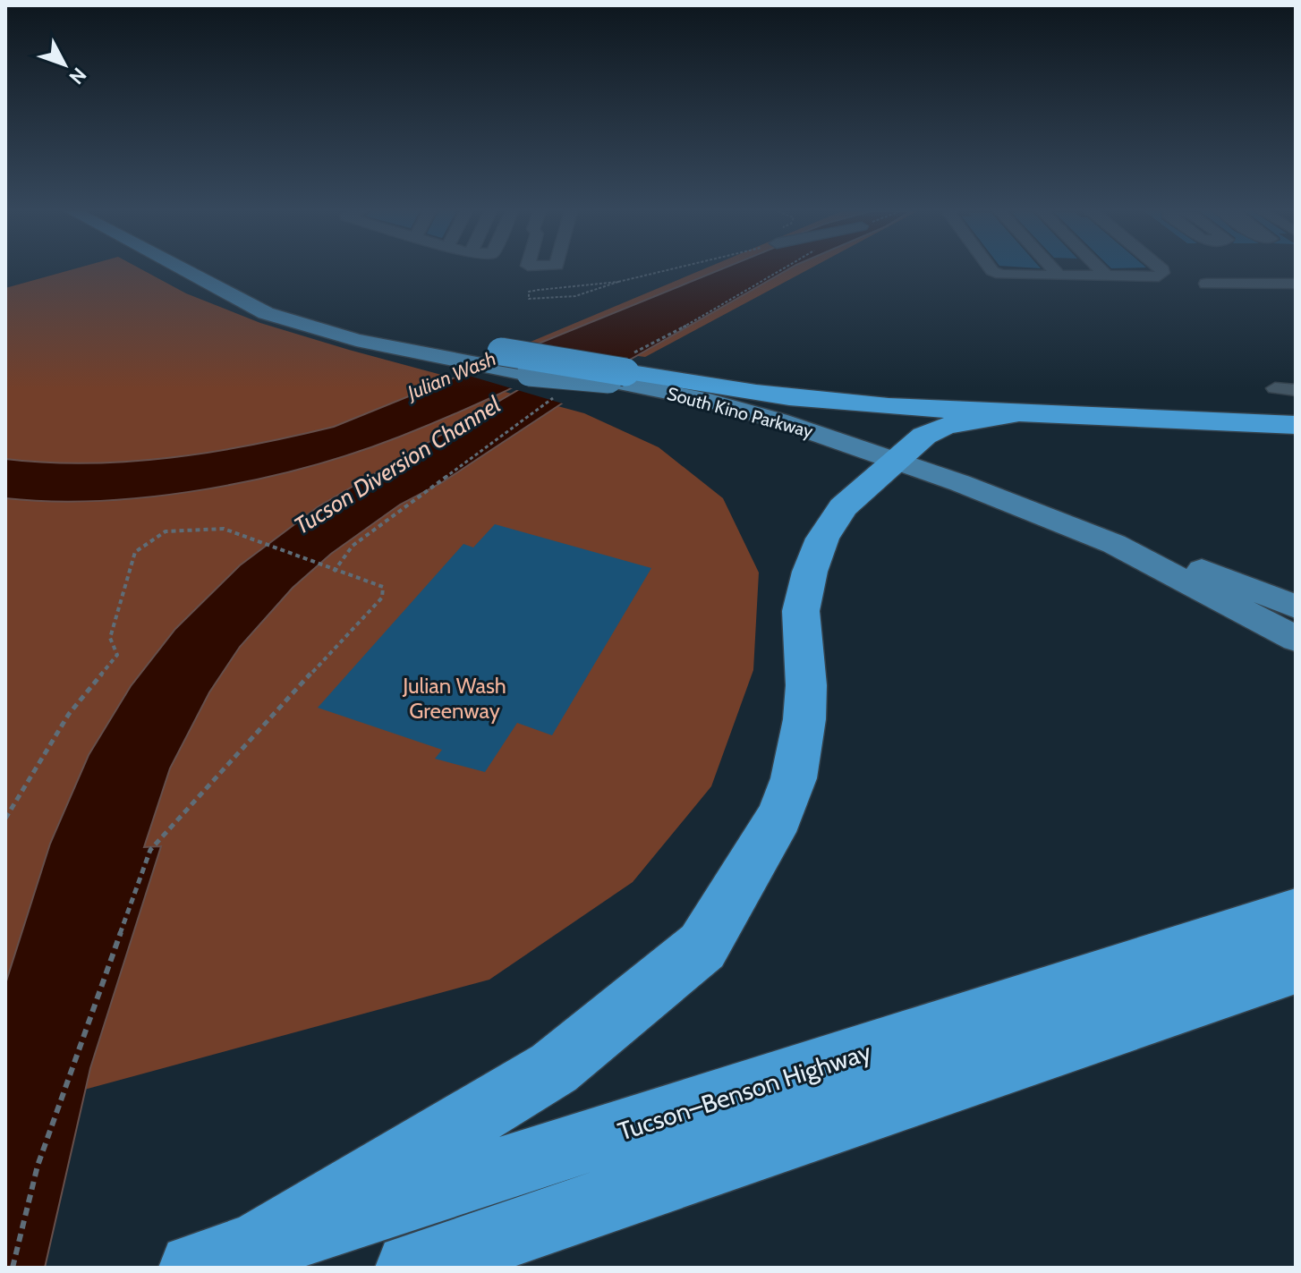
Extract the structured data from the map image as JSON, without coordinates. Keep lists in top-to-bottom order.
{
  "streets": {
    "highway": ["Tucson–Benson Highway"],
    "main road": ["South Kino Parkway"]
  },
  "water": ["Julian Wash", "Tucson Diversion Channel"],
  "parks": ["Julian Wash Greenway"],
  "north": "bottom right"
}
